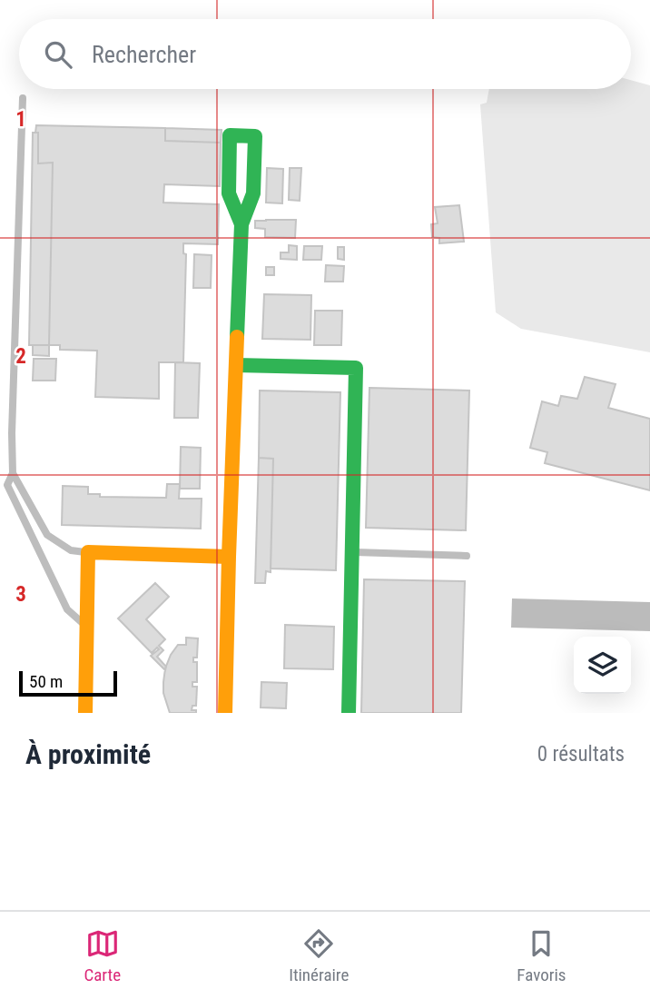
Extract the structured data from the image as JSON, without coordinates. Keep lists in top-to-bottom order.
{
  "scale_bar": "50 m",
  "page": {
    "search": "Rechercher",
    "scale": "50 m",
    "heading": ["À proximité", "0 résultats"],
    "nav": ["Carte", "Itinéraire", "Favoris"]
  },
  "grid": {
    "rows": ["1", "2", "3"]
  }
}
